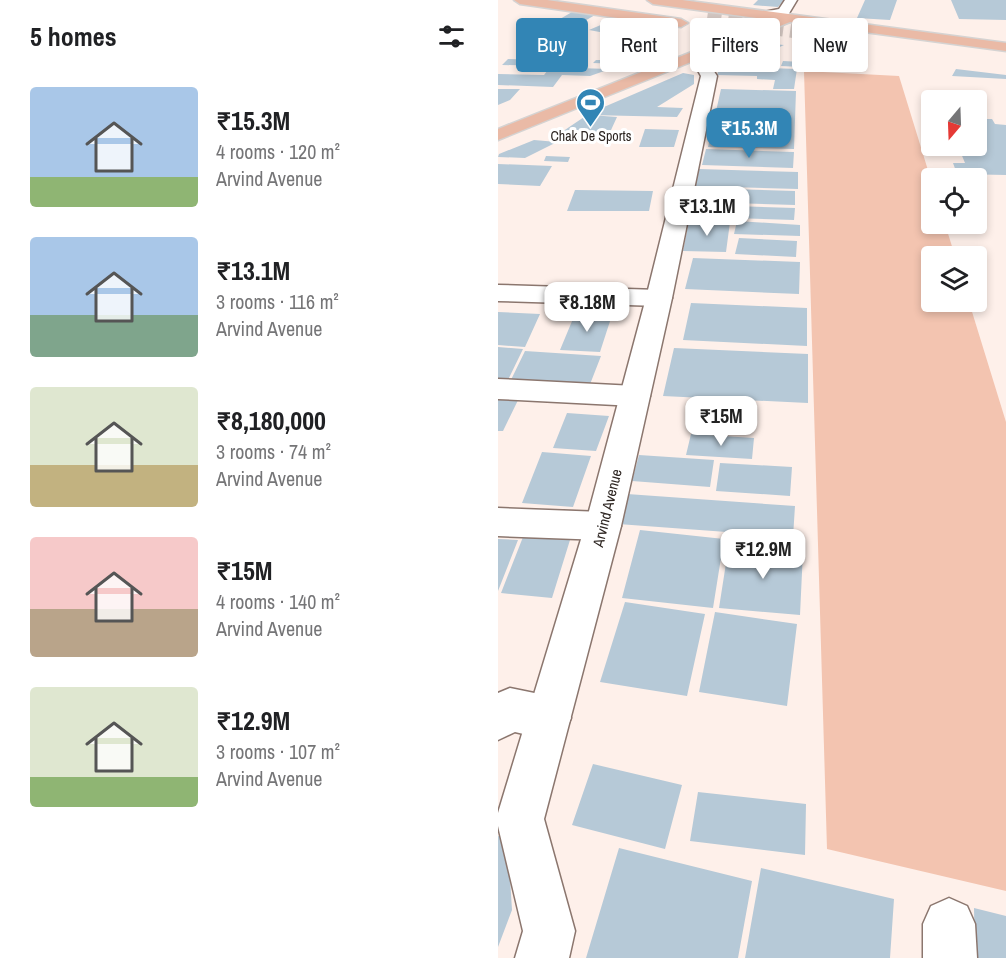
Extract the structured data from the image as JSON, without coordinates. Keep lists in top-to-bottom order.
{
  "streets": {
    "street": ["Arvind Avenue"]
  },
  "places": {
    "sports": ["Chak De Sports"]
  },
  "north": "bottom",
  "page": {
    "heading": "5 homes",
    "chip": [
      "Buy",
      "Rent",
      "Filters",
      "New"
    ],
    "list": [
      {
        "name": "₹15.3M",
        "note": "4 rooms · 120 m² · Arvind Avenue"
      },
      {
        "name": "₹13.1M",
        "note": "3 rooms · 116 m² · Arvind Avenue"
      },
      {
        "name": "₹8,180,000",
        "note": "3 rooms · 74 m² · Arvind Avenue"
      },
      {
        "name": "₹15M",
        "note": "4 rooms · 140 m² · Arvind Avenue"
      },
      {
        "name": "₹12.9M",
        "note": "3 rooms · 107 m² · Arvind Avenue"
      }
    ],
    "price": [
      "₹15.3M",
      "₹13.1M",
      "₹8.18M",
      "₹15M",
      "₹12.9M"
    ]
  }
}
